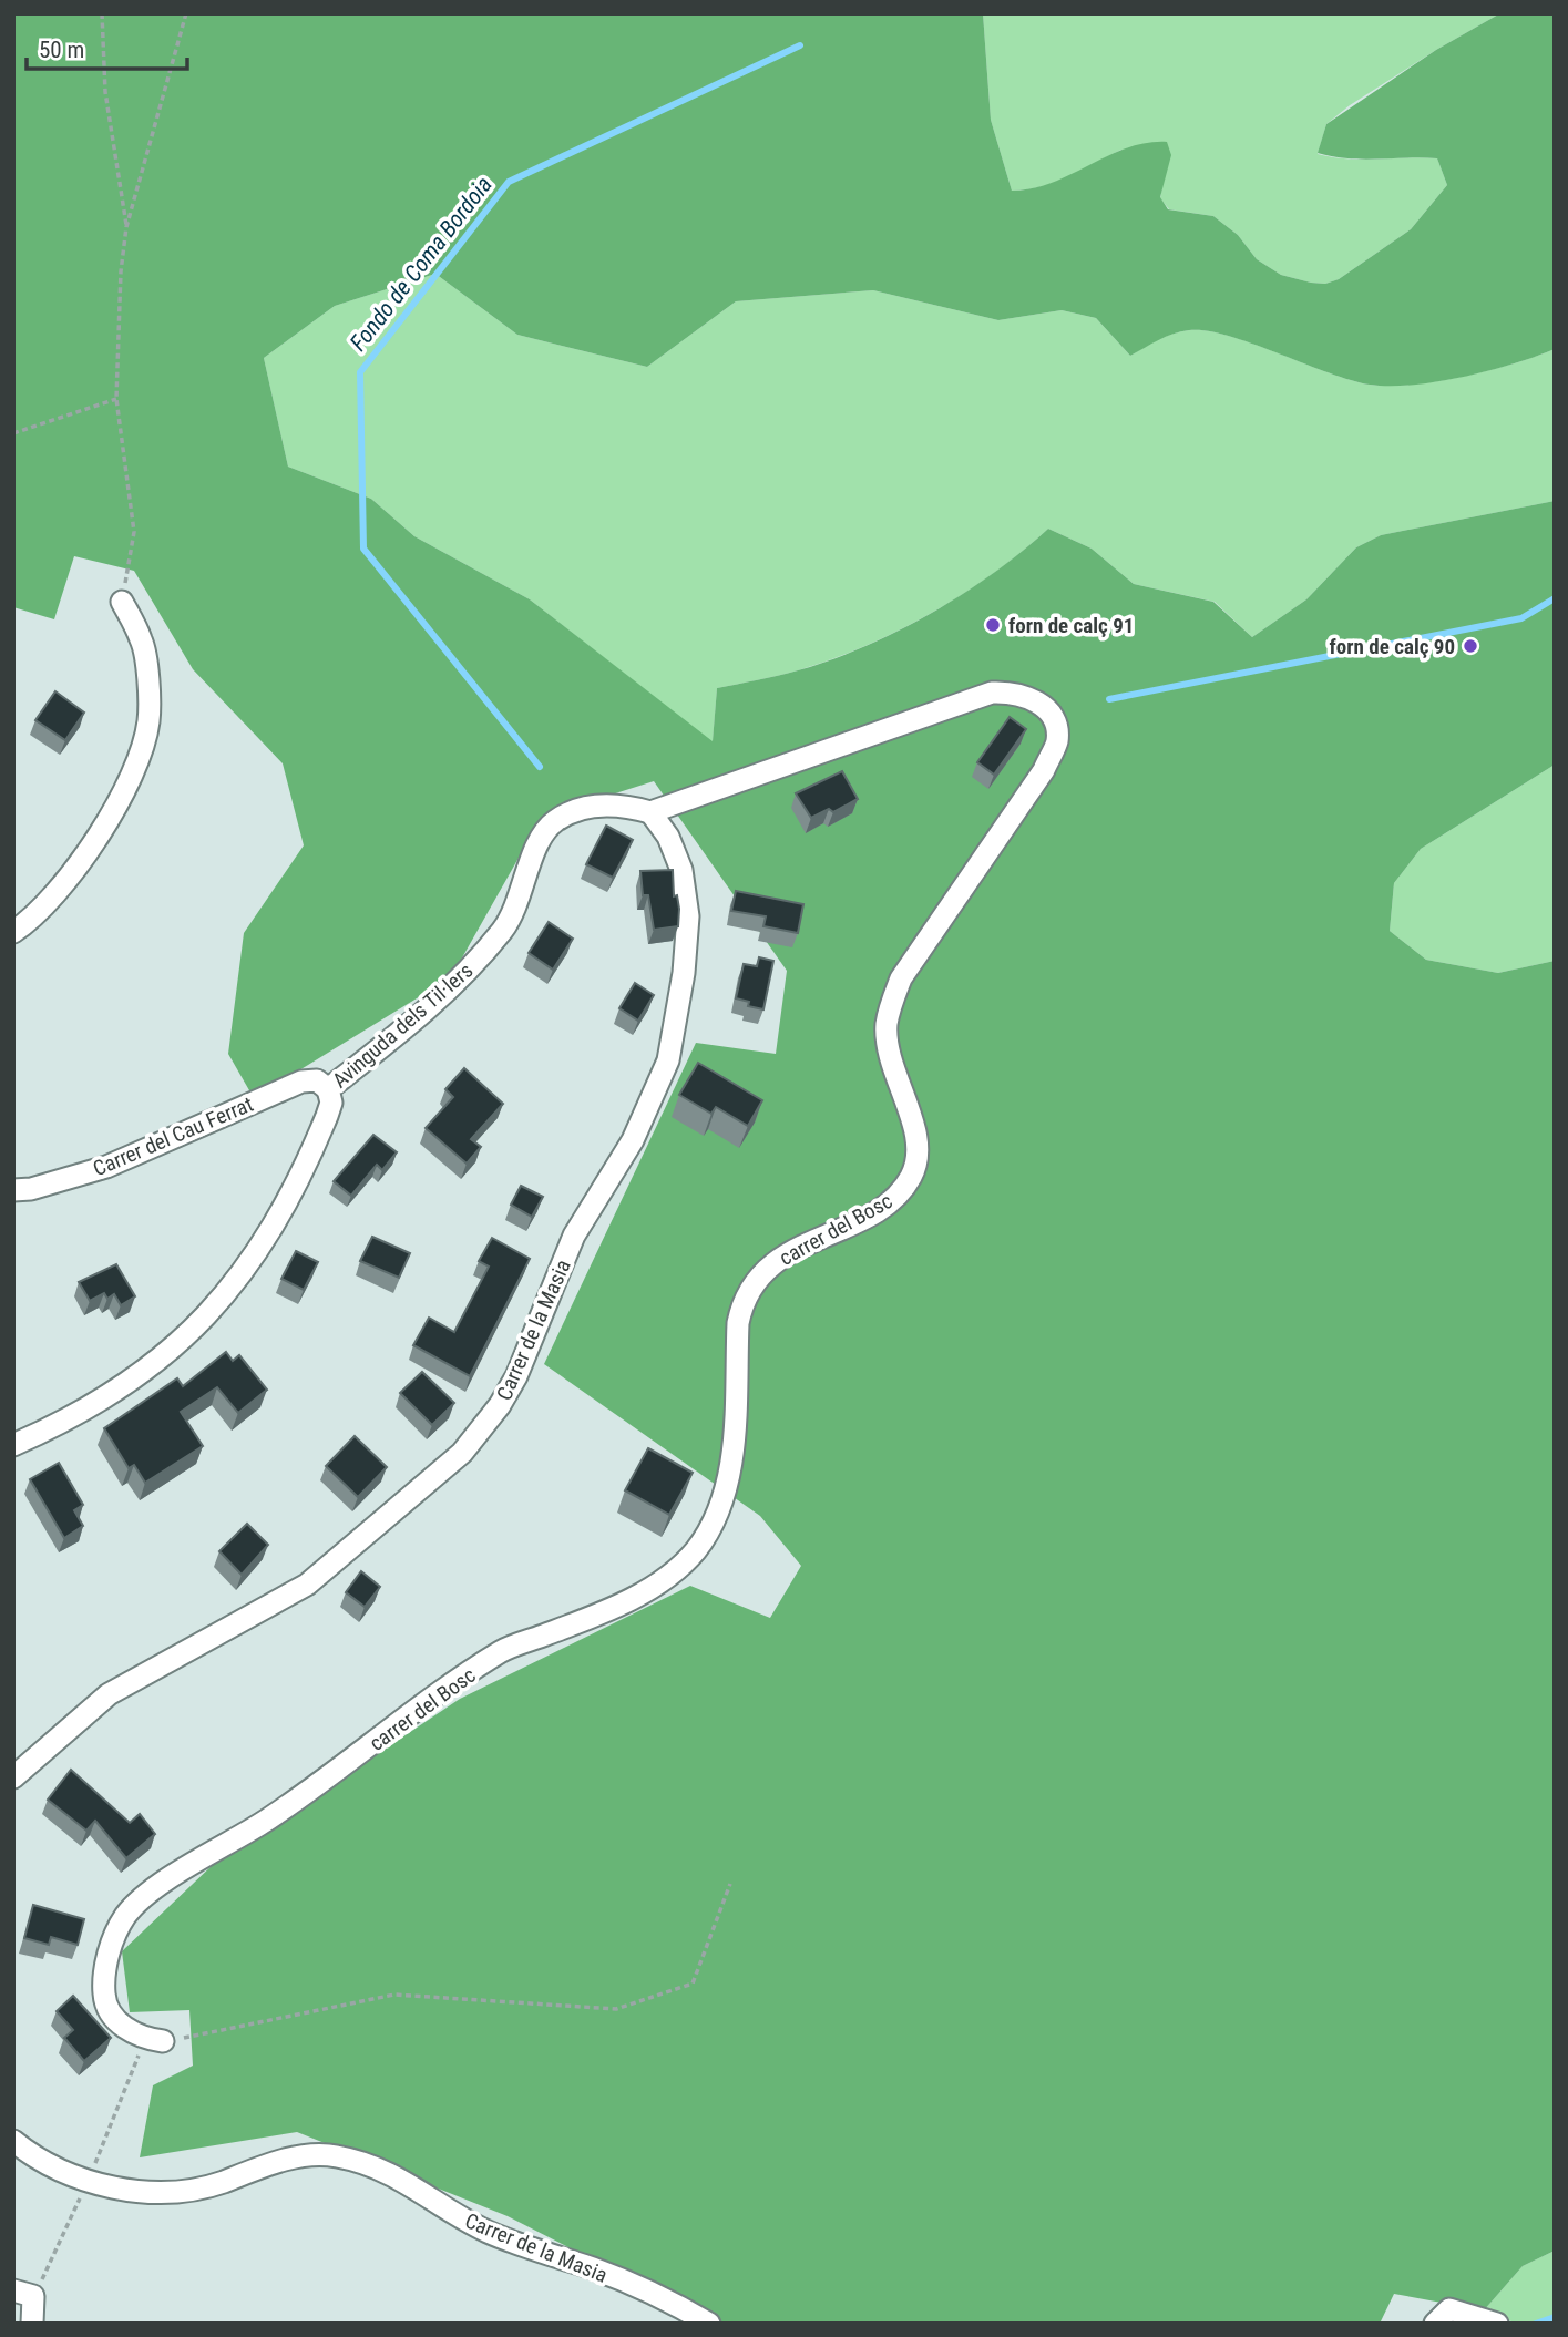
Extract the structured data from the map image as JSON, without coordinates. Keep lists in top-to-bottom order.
{
  "streets": {
    "street": [
      "Avinguda dels Til·lers",
      "Carrer del Cau Ferrat",
      "carrer del Bosc",
      "Carrer de la Masia"
    ]
  },
  "crossings": [
    ["Avinguda dels Til·lers", "Carrer del Cau Ferrat"],
    ["Avinguda dels Til·lers", "carrer del Bosc"],
    ["Avinguda dels Til·lers", "Carrer de la Masia"],
    ["carrer del Bosc", "Carrer de la Masia"]
  ],
  "water": ["Fondo de Coma Bordoia"],
  "places": ["forn de calç 91", "forn de calç 90"],
  "scale_bar": "50 m"
}
